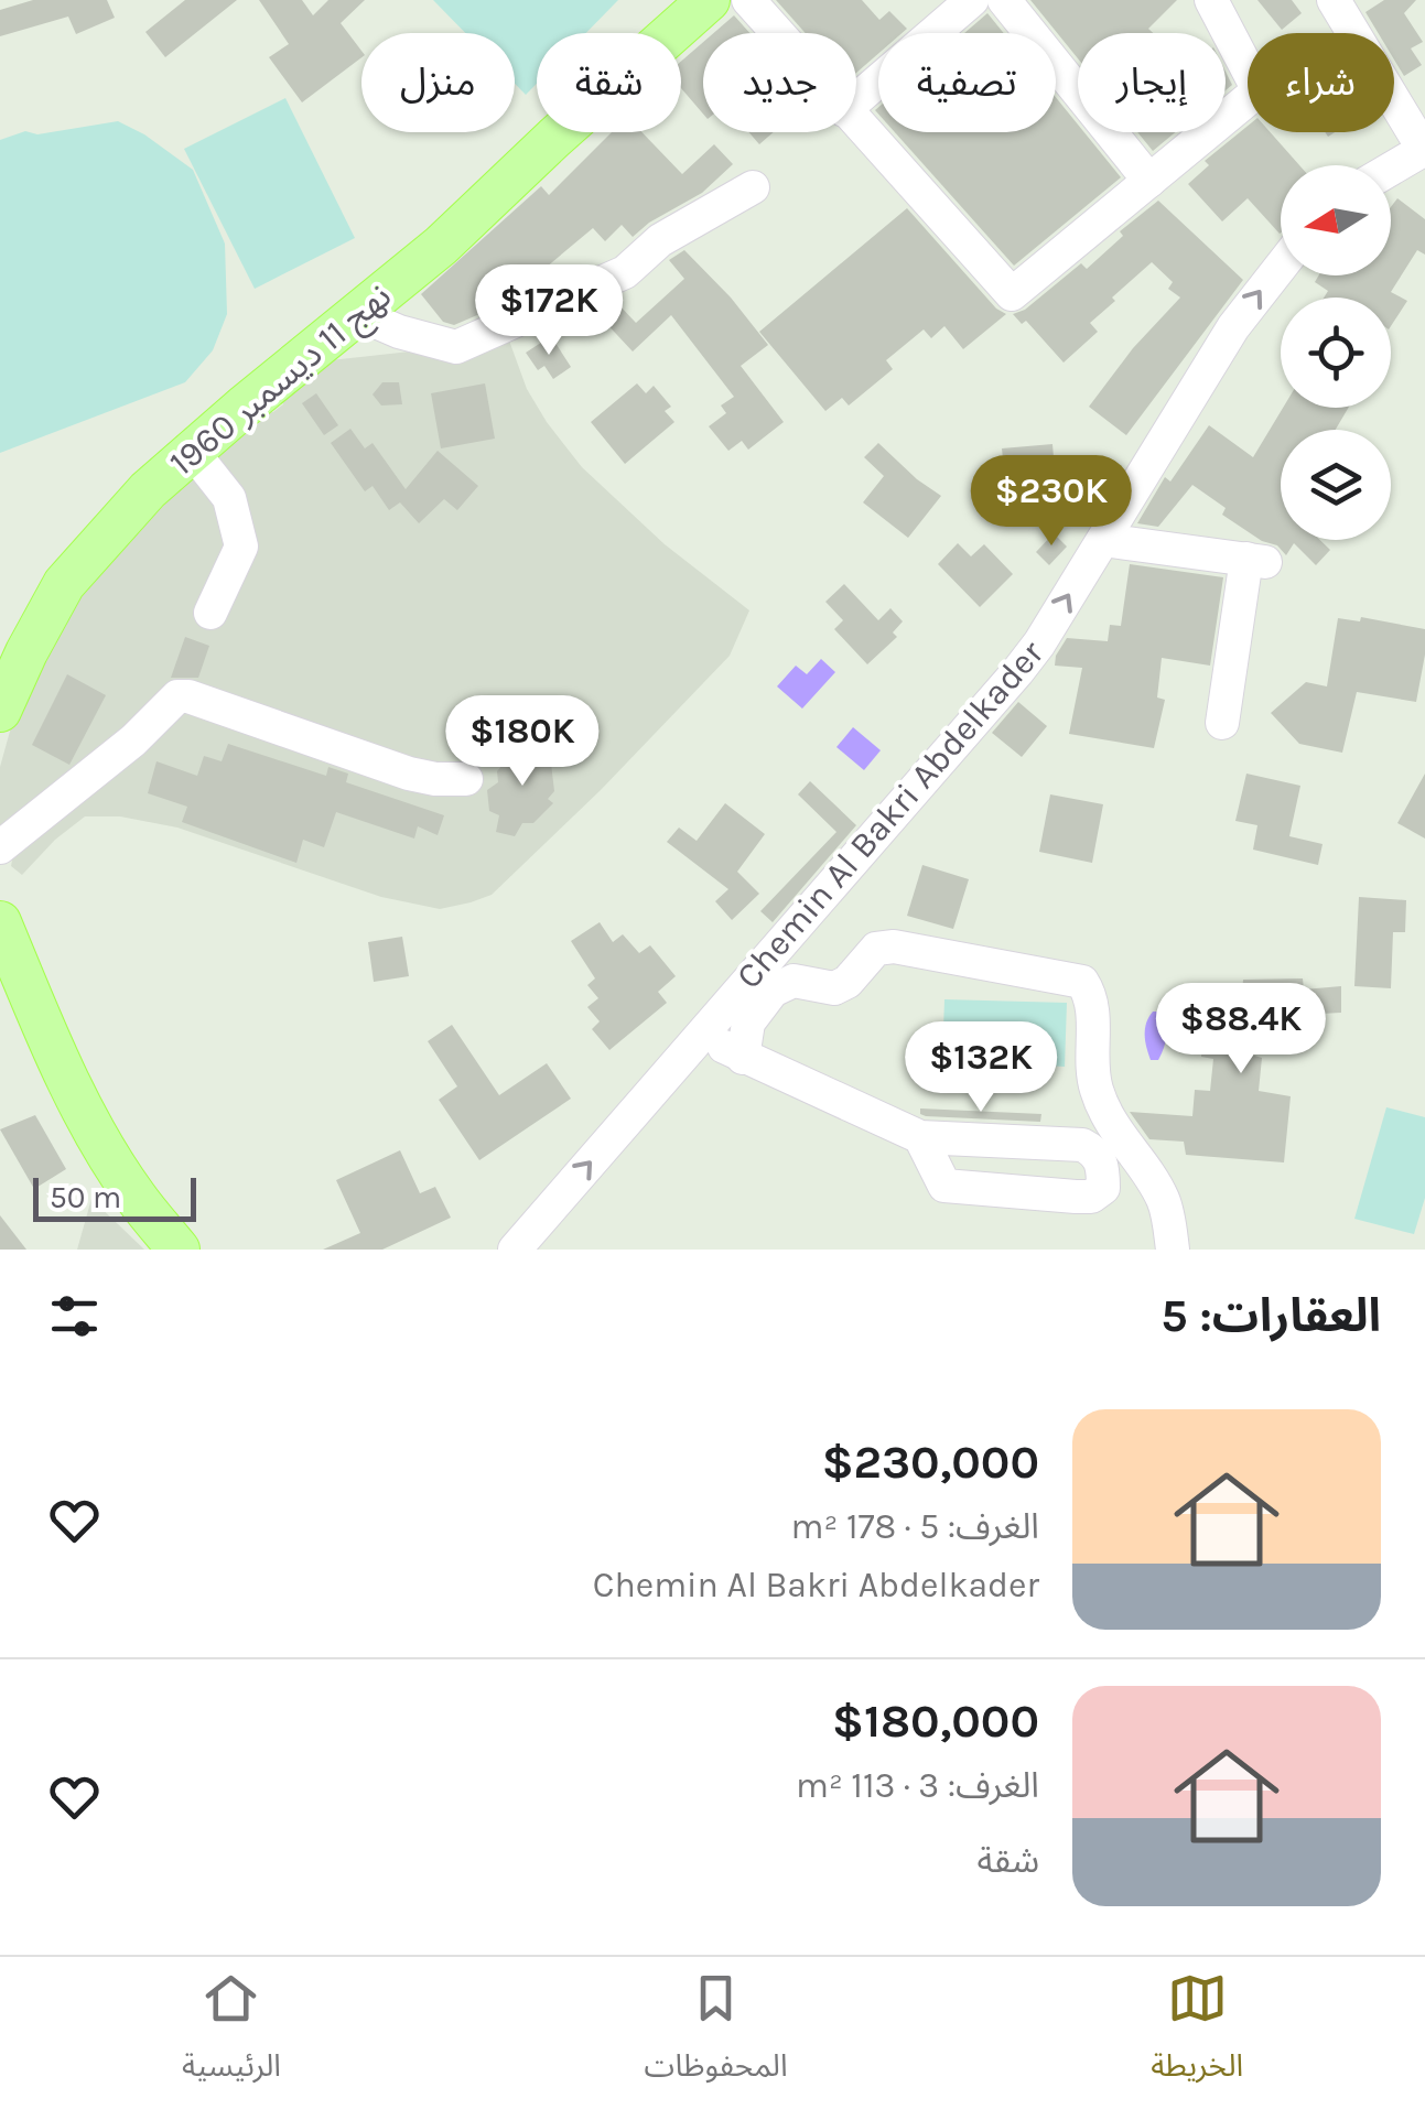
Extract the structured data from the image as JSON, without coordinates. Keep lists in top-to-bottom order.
{
  "streets": {
    "main road": ["نهج 11 ديسمبر 1960"],
    "street": ["Chemin Al Bakri Abdelkader"]
  },
  "one_way": ["Chemin Al Bakri Abdelkader"],
  "scale_bar": "50 m",
  "north": "left",
  "page": {
    "chip": [
      "شراء",
      "إيجار",
      "تصفية",
      "جديد",
      "شقة",
      "منزل"
    ],
    "price": [
      "$172K",
      "$230K",
      "$180K",
      "$88.4K",
      "$132K"
    ],
    "scale": "50 m",
    "heading": "العقارات: 5",
    "list": [
      {
        "name": "$230,000",
        "note": "الغرف: 5 · 178 m² · Chemin Al Bakri Abdelkader"
      },
      {
        "name": "$180,000",
        "note": "الغرف: 3 · 113 m² · شقة"
      }
    ],
    "tabs": ["الخريطة", "المحفوظات", "الرئيسية"]
  }
}
